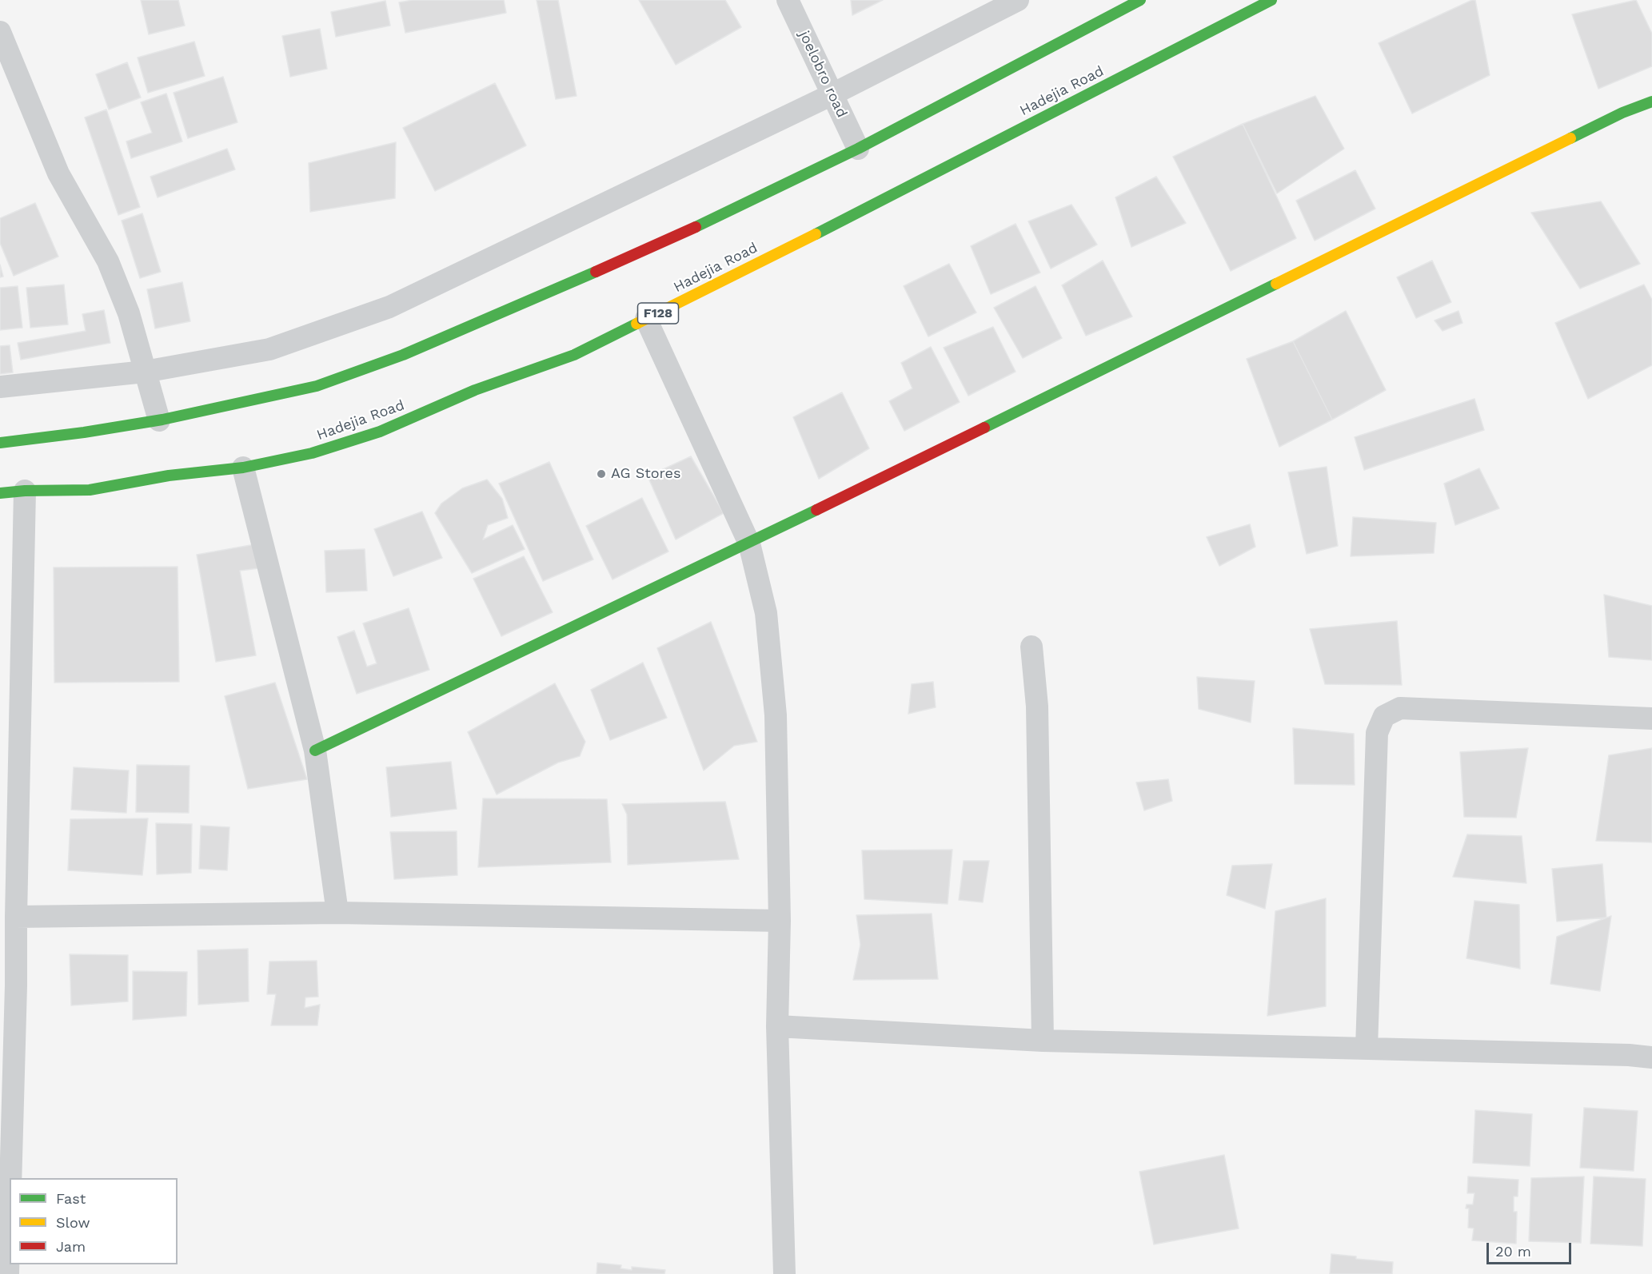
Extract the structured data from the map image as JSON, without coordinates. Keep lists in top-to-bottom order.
{
  "streets": {
    "main road": ["Hadejia Road", "F128"],
    "street": ["joelobro road"]
  },
  "places": ["AG Stores"],
  "legend": ["Fast", "Slow", "Jam"],
  "scale_bar": "20 m"
}
